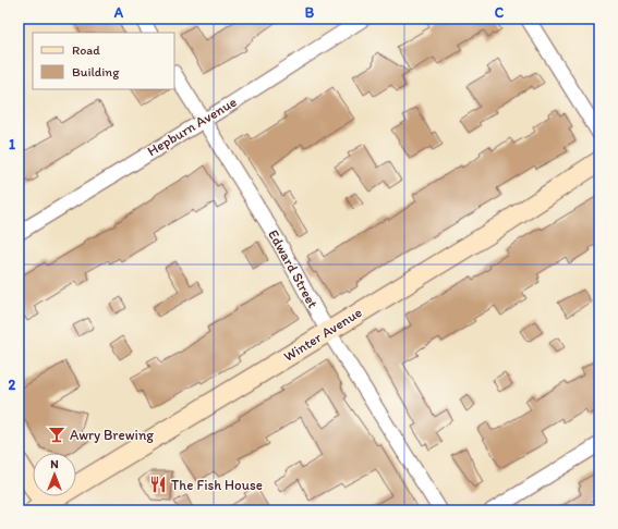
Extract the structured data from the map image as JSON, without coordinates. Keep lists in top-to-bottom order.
{
  "streets": {
    "main road": ["Winter Avenue"],
    "street": ["Hepburn Avenue", "Edward Street"]
  },
  "crossings": [
    ["Hepburn Avenue", "Edward Street"],
    ["Edward Street", "Winter Avenue"]
  ],
  "places": {
    "bar": ["Awry Brewing"],
    "restaurant": ["The Fish House"]
  },
  "legend": ["Road", "Building"],
  "north": "top",
  "grid": {
    "columns": ["A", "B", "C"],
    "rows": ["1", "2"]
  }
}
